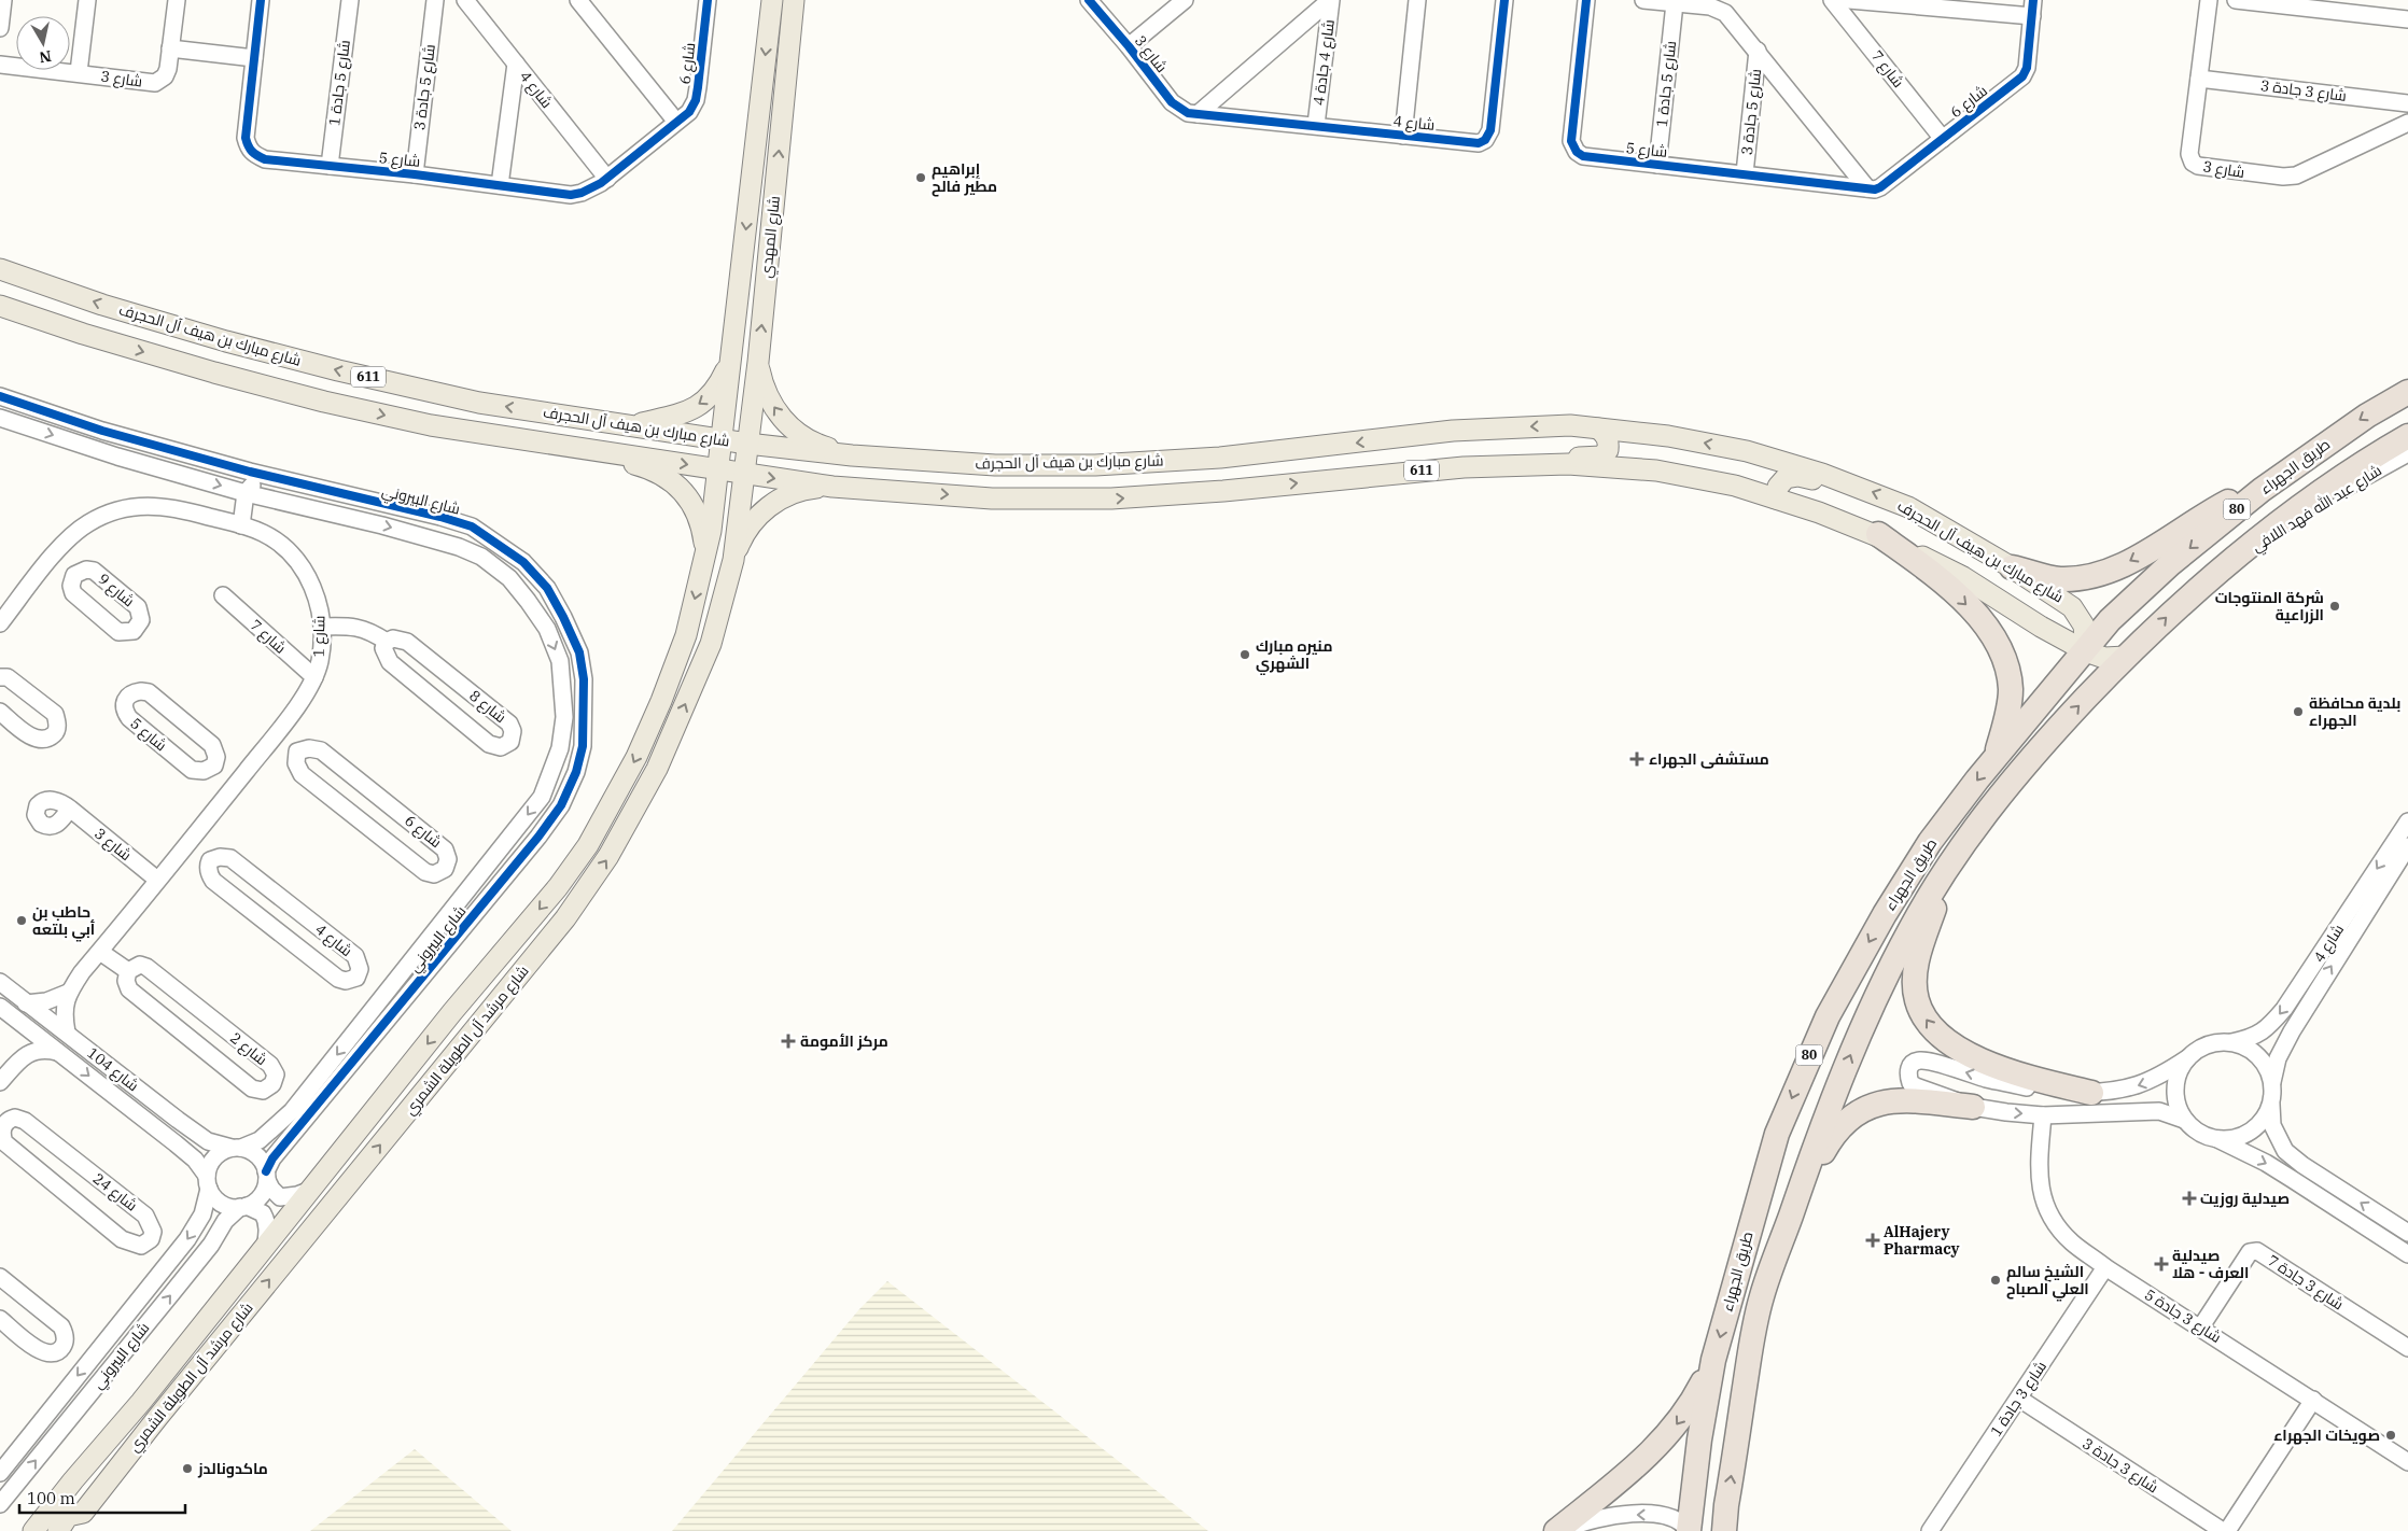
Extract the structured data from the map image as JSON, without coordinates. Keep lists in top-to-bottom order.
{
  "streets": {
    "highway": ["طريق الجهراء", "80"],
    "main road": [
      "شارع المهدي",
      "شارع مبارك بن هيف آل الحجرف",
      "611",
      "شارع مرشد آل الطويلة الشمري"
    ],
    "street": [
      "شارع 3",
      "شارع 4 جادة 4",
      "شارع 6",
      "شارع 7",
      "شارع 5 جادة 1",
      "شارع 5 جادة 3",
      "شارع 4",
      "شارع 3 جادة 3",
      "شارع 5",
      "شارع البيروني",
      "شارع عبد الله فهد اللافي",
      "شارع 9",
      "شارع 1",
      "شارع 8",
      "شارع 2",
      "شارع 104",
      "شارع 24",
      "شارع 3 جادة 7",
      "شارع 3 جادة 5",
      "شارع 3 جادة 1"
    ]
  },
  "crossings": [
    ["شارع 3", "شارع 4"],
    ["شارع 3", "شارع 3 جادة 3"],
    ["شارع 3", "شارع 1"],
    ["شارع 4 جادة 4", "شارع 4"],
    ["شارع 6", "شارع 7"],
    ["شارع 6", "شارع 5"],
    ["شارع 7", "شارع 1"],
    ["شارع 5 جادة 1", "شارع 5"],
    ["شارع 5 جادة 3", "شارع 5"],
    ["شارع 4", "شارع 5"],
    ["شارع 3 جادة 3", "شارع 3 جادة 1"],
    ["شارع المهدي", "شارع مبارك بن هيف آل الحجرف"],
    ["شارع المهدي", "شارع مرشد آل الطويلة الشمري"],
    ["شارع مبارك بن هيف آل الحجرف", "طريق الجهراء"],
    ["شارع مبارك بن هيف آل الحجرف", "شارع مرشد آل الطويلة الشمري"],
    ["طريق الجهراء", "شارع عبد الله فهد اللافي"],
    ["شارع البيروني", "شارع 104"],
    ["شارع 9", "شارع 1"],
    ["شارع 1", "شارع 8"],
    ["شارع 1", "شارع 104"],
    ["شارع 3 جادة 7", "شارع 3 جادة 5"],
    ["شارع 3 جادة 5", "شارع 3 جادة 1"]
  ],
  "places": {
    "other": [
      "إبراهيم مطير فالح",
      "شركة المنتوجات الزراعية",
      "منيره مبارك الشهري",
      "بلدية محافظة الجهراء",
      "حاطب بن أبي بلتعه",
      "الشيخ سالم العلي الصباح",
      "صويخات الجهراء",
      "ماكدونالدز"
    ],
    "health": [
      "مستشفى الجهراء",
      "مركز الأمومة",
      "صيدلية روزيت",
      "AlHajery Pharmacy",
      "صيدلية العرف - هلا"
    ]
  },
  "scale_bar": "100 m",
  "north": "bottom"
}
